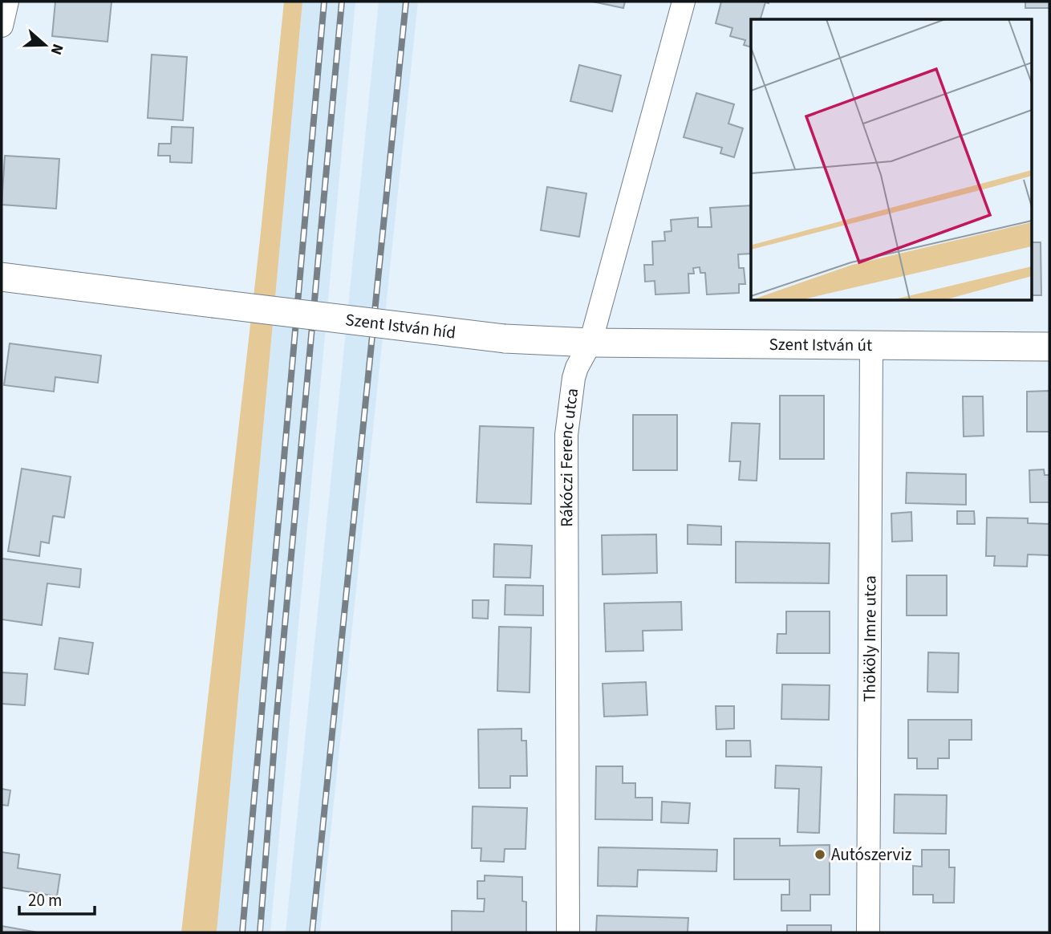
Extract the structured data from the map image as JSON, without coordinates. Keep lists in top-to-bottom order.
{
  "streets": {
    "street": [
      "Szent István híd",
      "Szent István út",
      "Rákóczi Ferenc utca",
      "Thököly Imre utca"
    ]
  },
  "crossings": [
    ["Szent István híd", "Szent István út"],
    ["Szent István híd", "Rákóczi Ferenc utca"],
    ["Szent István út", "Rákóczi Ferenc utca"],
    ["Szent István út", "Thököly Imre utca"]
  ],
  "places": ["Autószerviz"],
  "scale_bar": "20 m",
  "north": "right"
}
